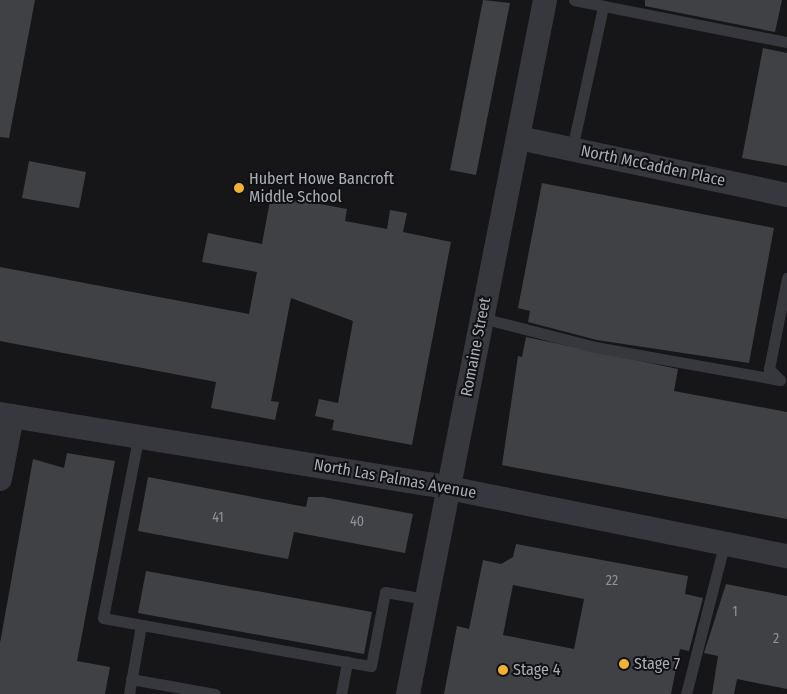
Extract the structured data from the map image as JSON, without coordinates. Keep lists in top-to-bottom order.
{
  "streets": {
    "street": ["North McCadden Place", "Romaine Street", "North Las Palmas Avenue"]
  },
  "crossings": [
    ["North McCadden Place", "Romaine Street"],
    ["Romaine Street", "North Las Palmas Avenue"]
  ],
  "places": ["Hubert Howe Bancroft Middle School", "Stage 7", "Stage 4"],
  "house_numbers": [
    "41",
    "40",
    "22",
    "1",
    "2"
  ]
}
